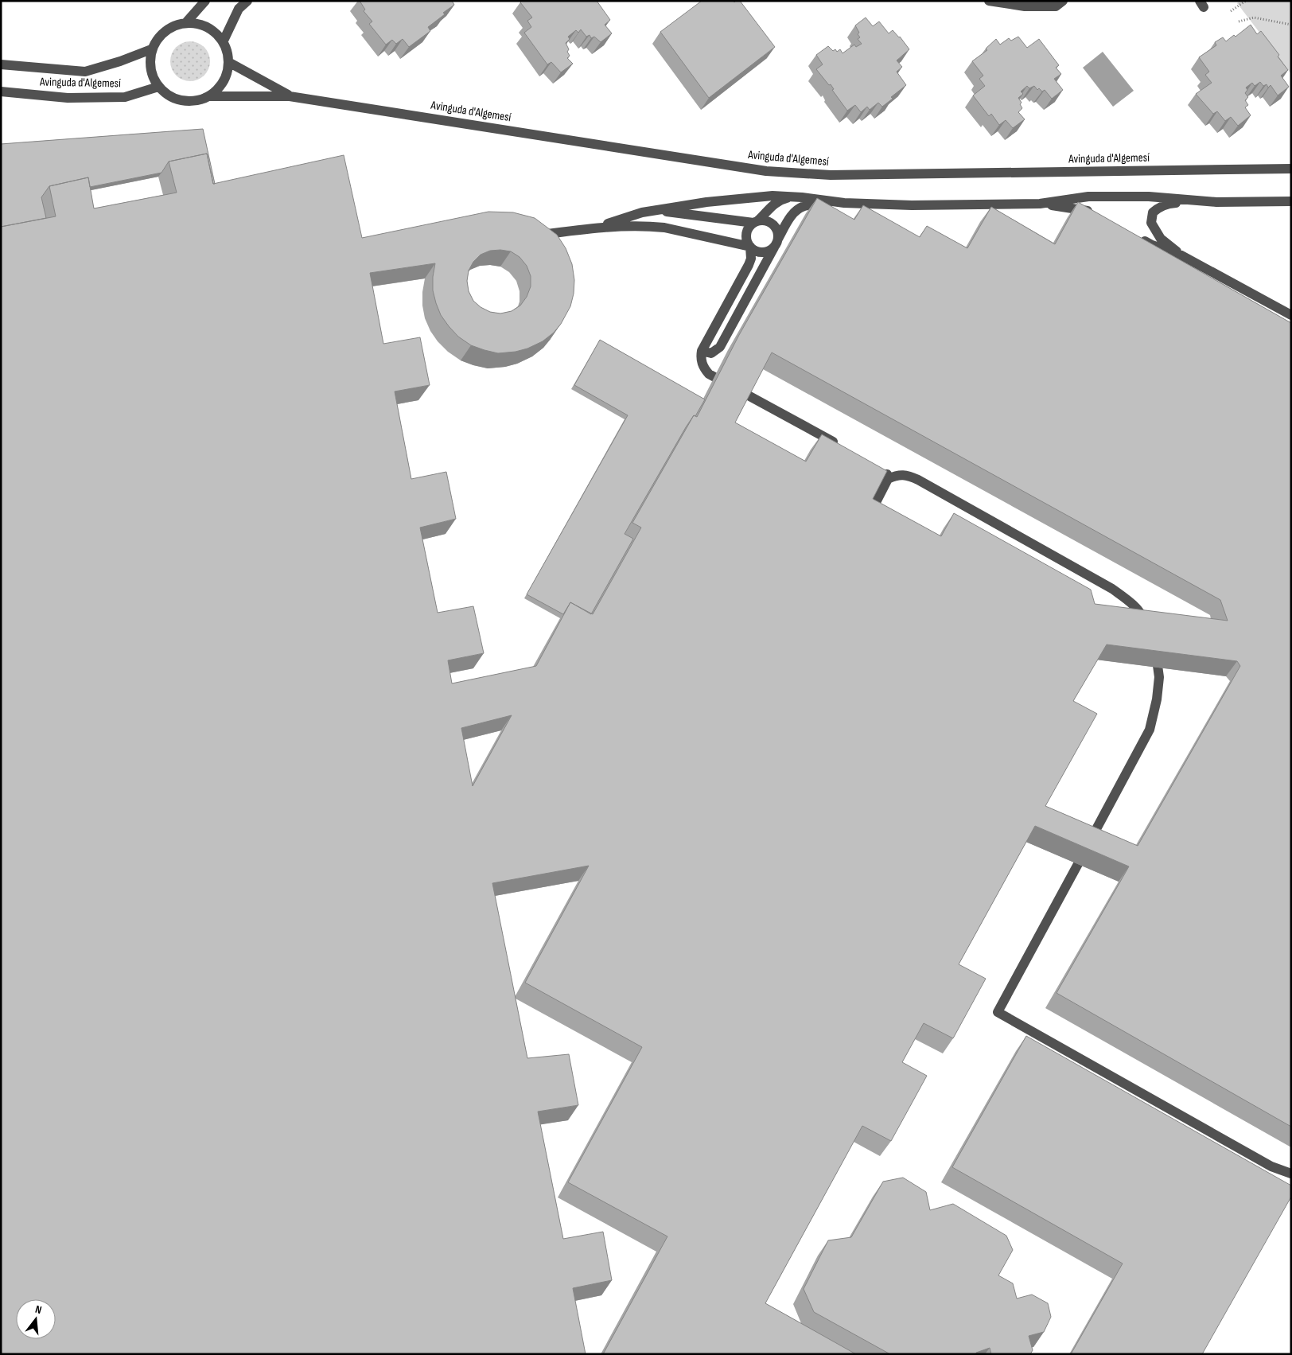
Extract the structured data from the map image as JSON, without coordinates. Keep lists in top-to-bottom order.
{
  "streets": {
    "street": ["Avinguda d'Algemesí"]
  },
  "north": "top"
}
